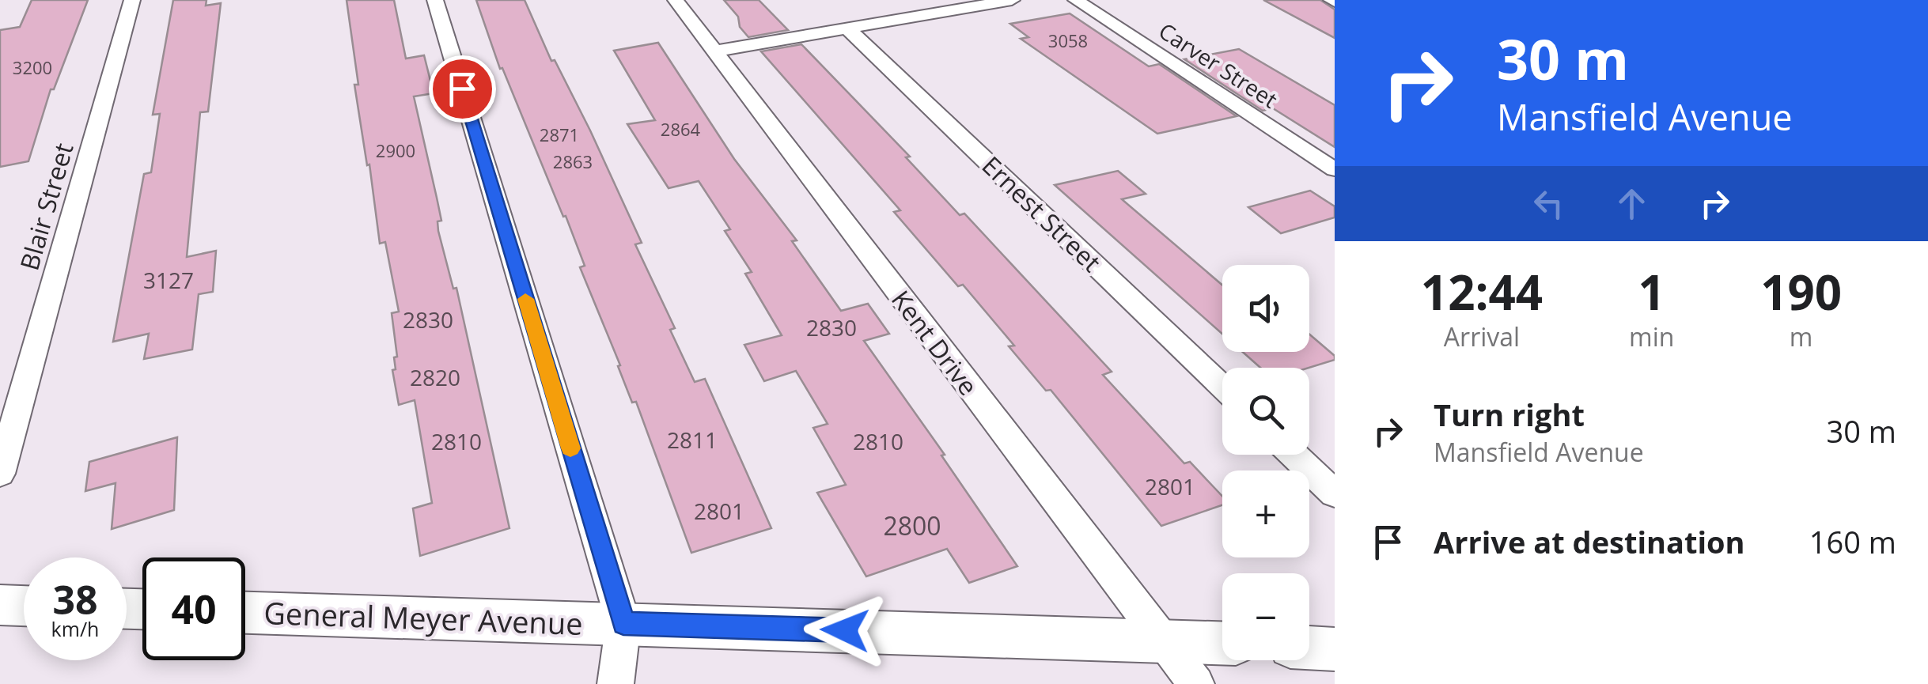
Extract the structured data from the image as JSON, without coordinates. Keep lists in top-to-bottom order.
{
  "streets": {
    "street": [
      "Carver Street",
      "Blair Street",
      "Ernest Street",
      "Kent Drive",
      "General Meyer Avenue"
    ]
  },
  "crossings": [
    ["Kent Drive", "General Meyer Avenue"]
  ],
  "house_numbers": [
    "3058",
    "3200",
    "2864",
    "2871",
    "2900",
    "2863",
    "3127",
    "2830",
    "2830",
    "2820",
    "2811",
    "2810",
    "2810",
    "2801",
    "2801",
    "2800"
  ],
  "page": {
    "turn": ["30 m", "Mansfield Avenue"],
    "eta": [
      "12:44",
      "Arrival",
      "1",
      "min",
      "190",
      "m"
    ],
    "map_buttons": ["+", "−"],
    "list": [
      {
        "name": "Turn right",
        "note": "Mansfield Avenue",
        "value": "30 m"
      },
      {
        "name": "Arrive at destination",
        "value": "160 m"
      }
    ],
    "speed": "38 km/h",
    "limit": "40"
  }
}
